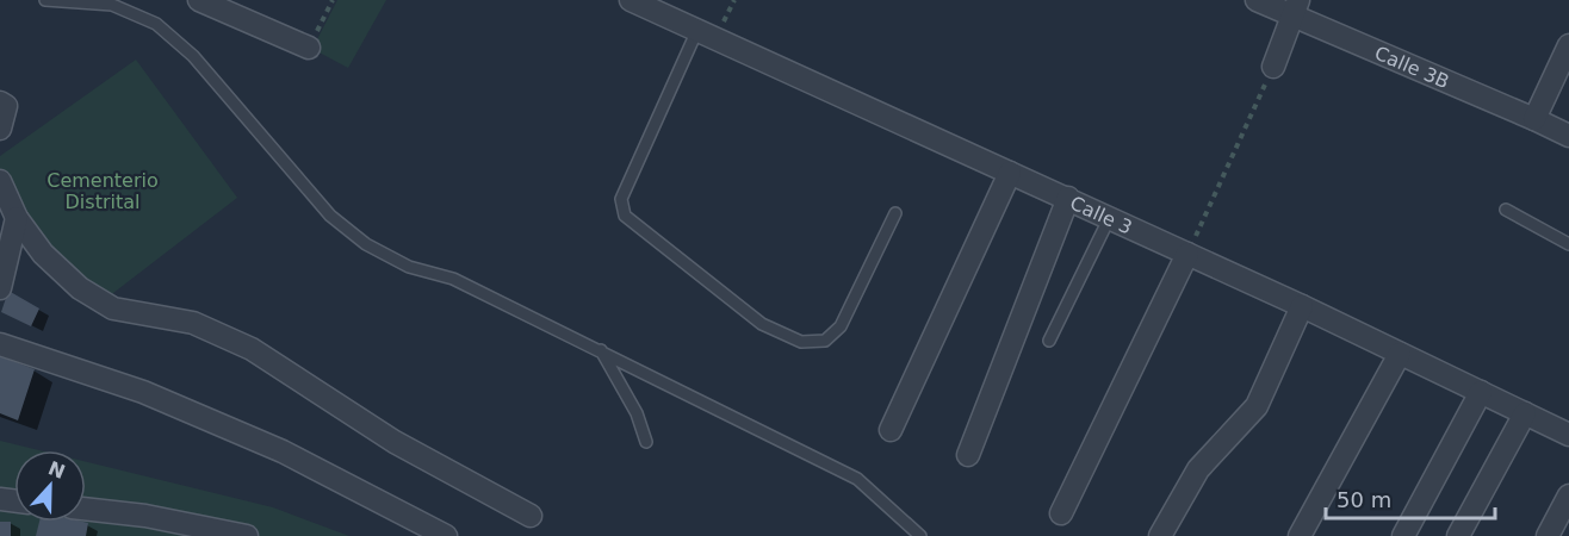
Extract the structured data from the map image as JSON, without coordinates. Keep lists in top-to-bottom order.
{
  "streets": {
    "street": ["Calle 3B", "Calle 3"]
  },
  "parks": ["Cementerio Distrital"],
  "scale_bar": "50 m",
  "north": "top"
}
